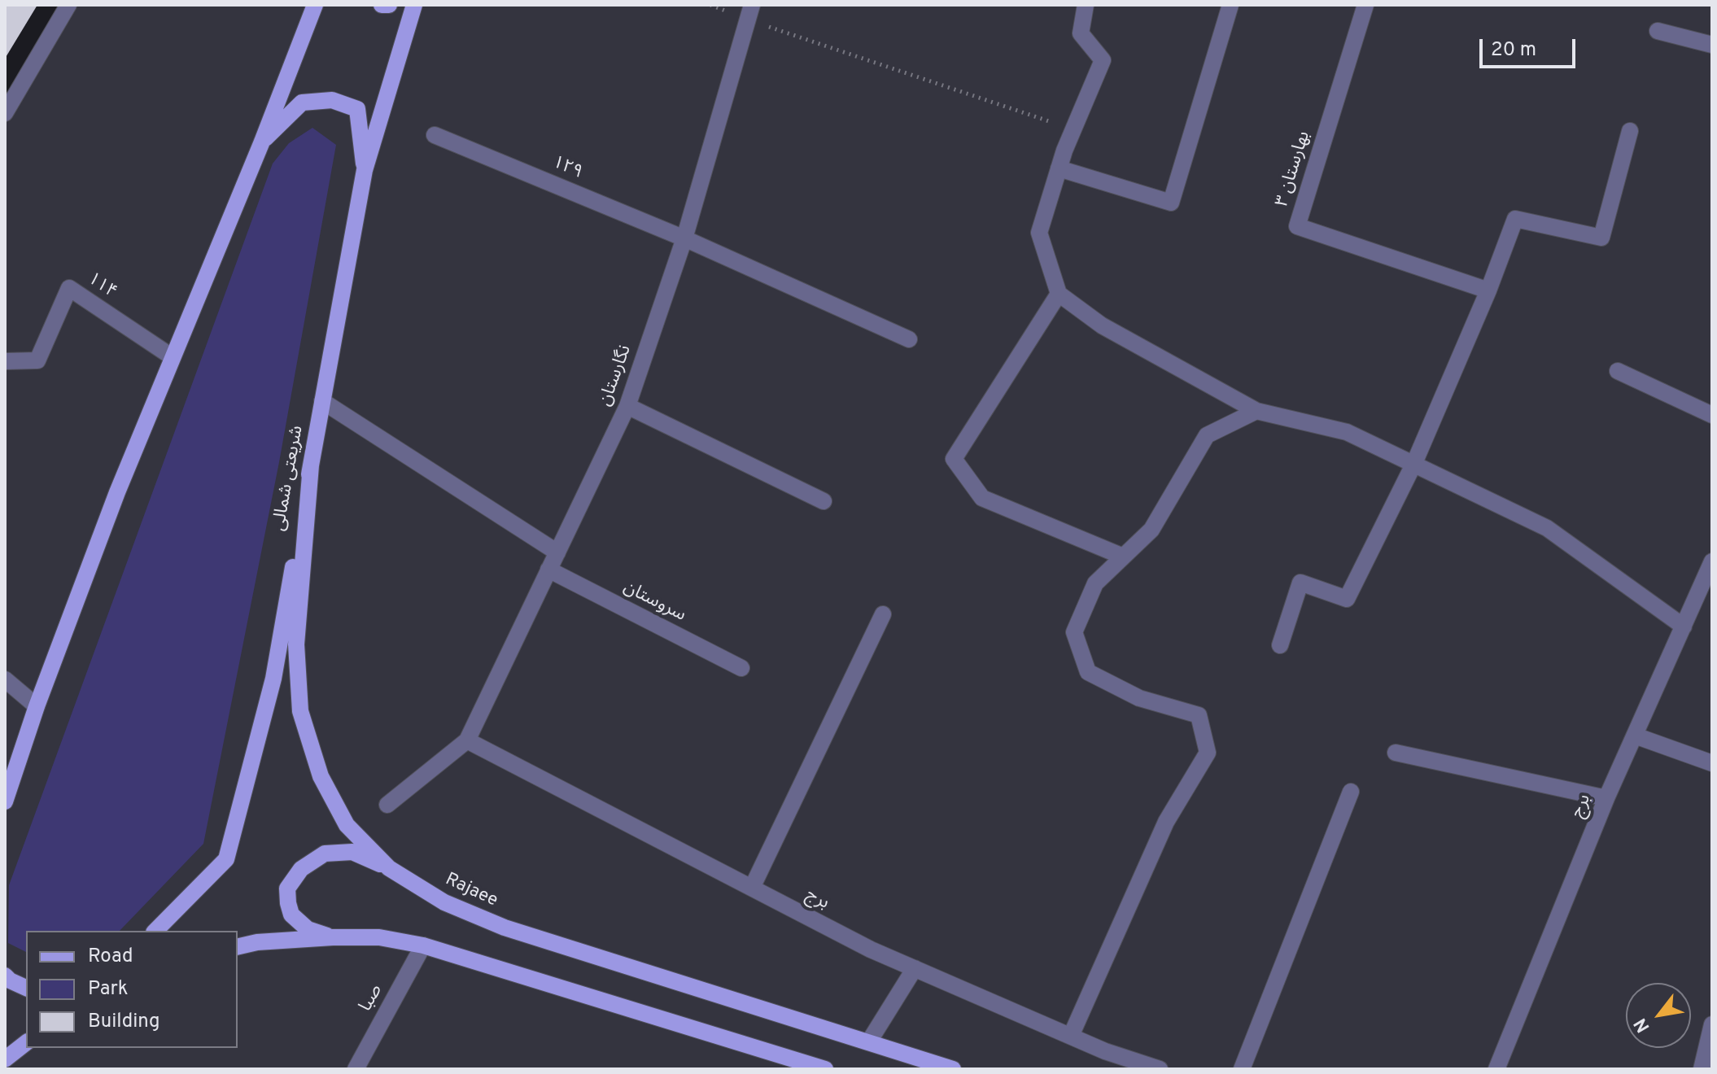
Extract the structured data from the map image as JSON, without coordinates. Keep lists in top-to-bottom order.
{
  "streets": {
    "main road": ["شریعتی شمالی", "Rajaee"],
    "street": [
      "۱۲۹",
      "بهارستان ۳",
      "۱۱۴",
      "نگارستان",
      "سروستان",
      "برج",
      "صبا"
    ]
  },
  "crossings": [
    ["۱۲۹", "نگارستان"],
    ["نگارستان", "سروستان"],
    ["نگارستان", "برج"],
    ["شریعتی شمالی", "Rajaee"]
  ],
  "legend": ["Road", "Park", "Building"],
  "scale_bar": "20 m",
  "north": "bottom left"
}
